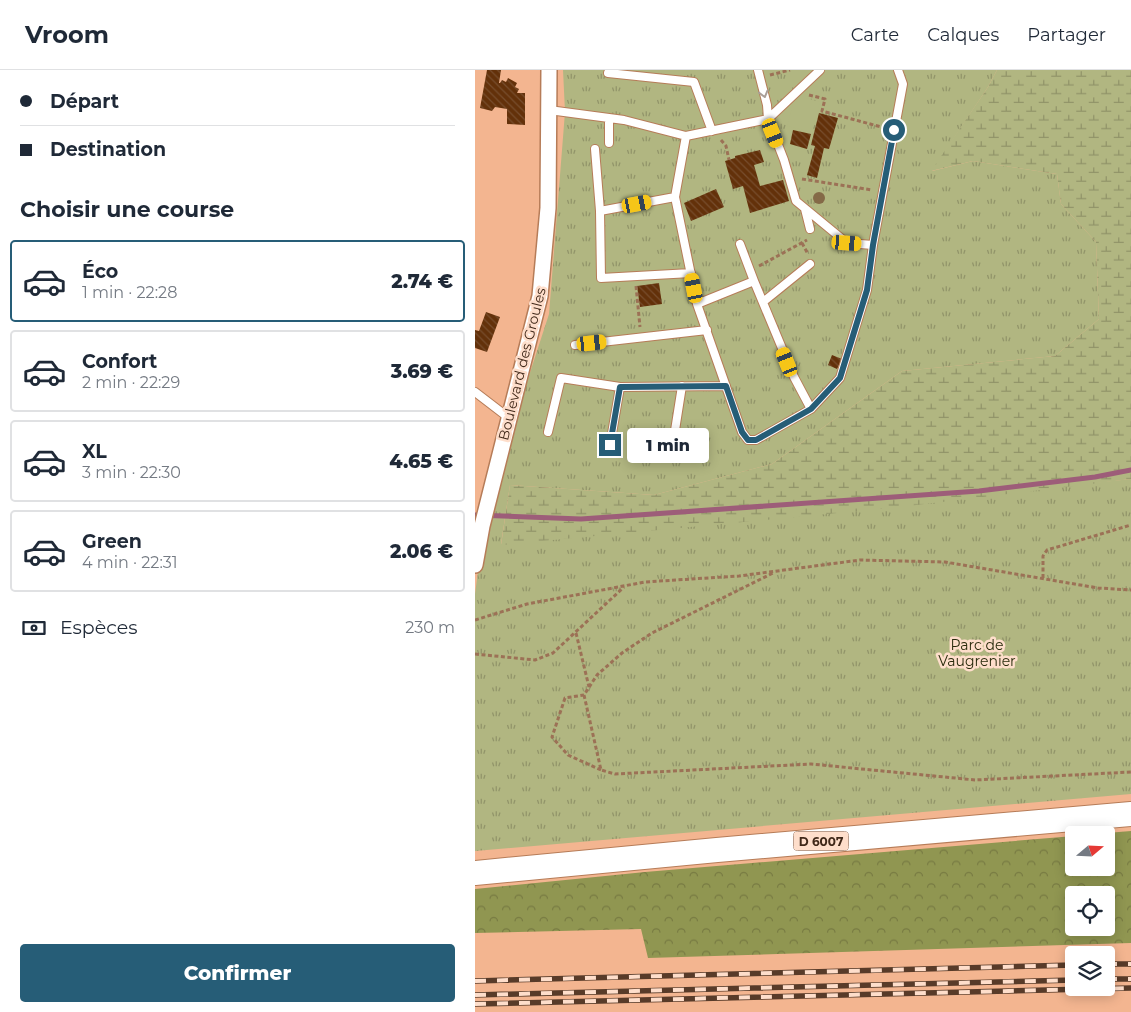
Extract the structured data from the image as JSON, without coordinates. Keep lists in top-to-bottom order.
{
  "streets": {
    "main road": ["D 6007"],
    "street": ["Boulevard des Groules"]
  },
  "parks": ["Parc de Vaugrenier"],
  "north": "right",
  "page": {
    "header": "Vroom",
    "nav": ["Carte", "Calques", "Partager"],
    "banner": ["Départ", "Destination"],
    "heading": "Choisir une course",
    "list": [
      {
        "name": "Éco",
        "note": "1 min · 22:28",
        "value": "2.74 €"
      },
      {
        "name": "Confort",
        "note": "2 min · 22:29",
        "value": "3.69 €"
      },
      {
        "name": "XL",
        "note": "3 min · 22:30",
        "value": "4.65 €"
      },
      {
        "name": "Green",
        "note": "4 min · 22:31",
        "value": "2.06 €"
      }
    ],
    "bubble": "1 min",
    "pay": ["Espèces", "230 m"],
    "buttons": "Confirmer"
  }
}
